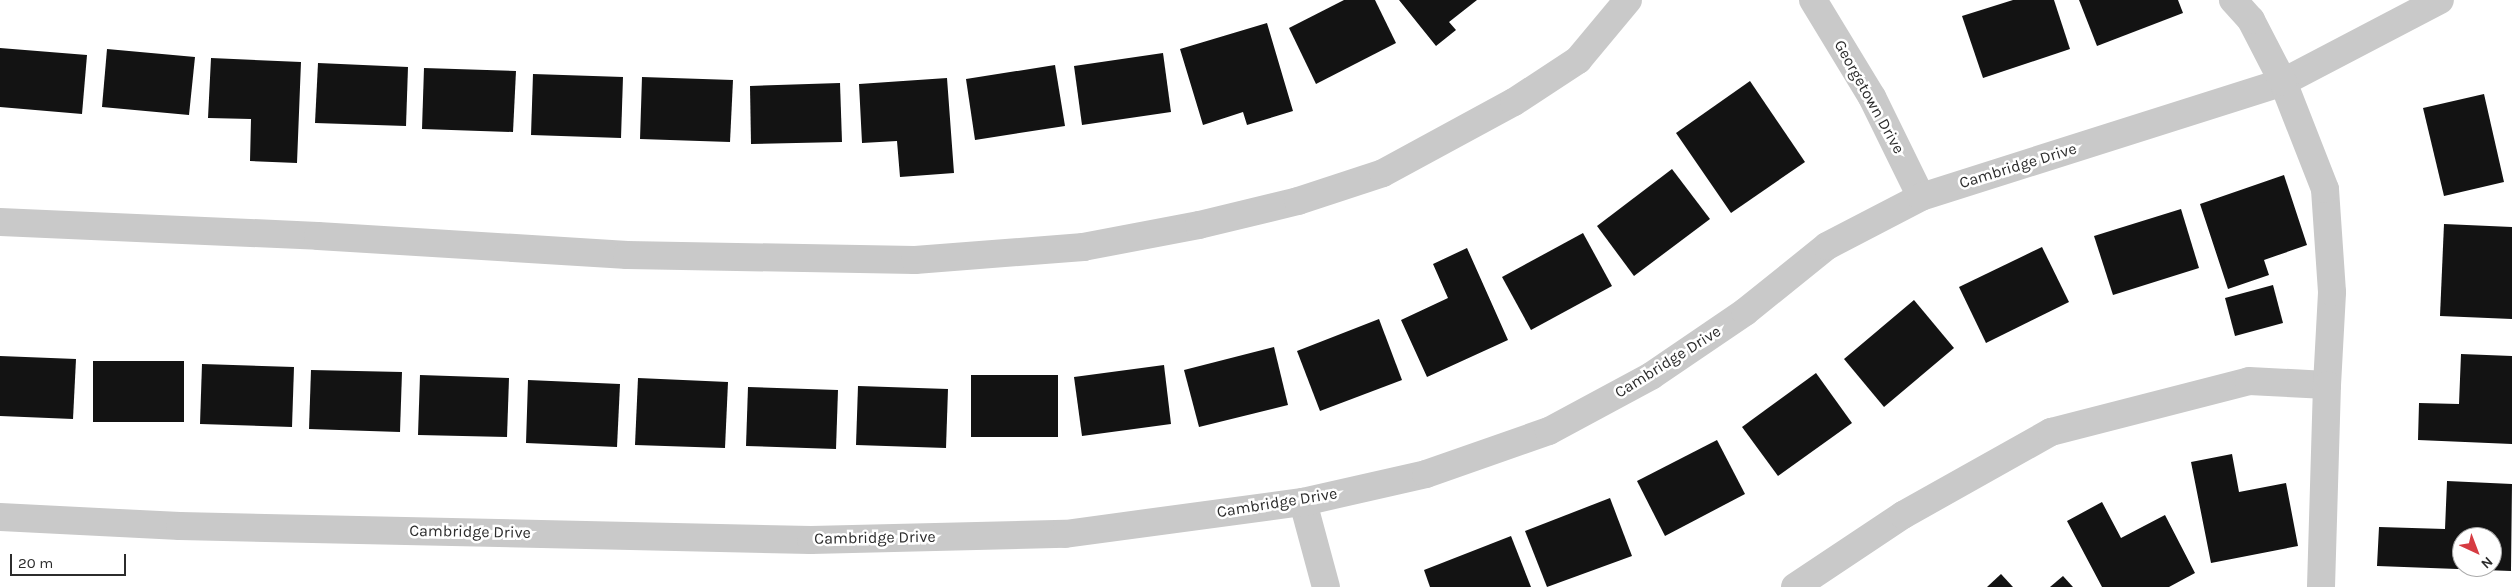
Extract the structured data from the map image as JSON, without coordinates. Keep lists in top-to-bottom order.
{
  "streets": {
    "street": ["Georgetown Drive", "Cambridge Drive"]
  },
  "crossings": [
    ["Georgetown Drive", "Cambridge Drive"]
  ],
  "scale_bar": "20 m",
  "north": "bottom right"
}
